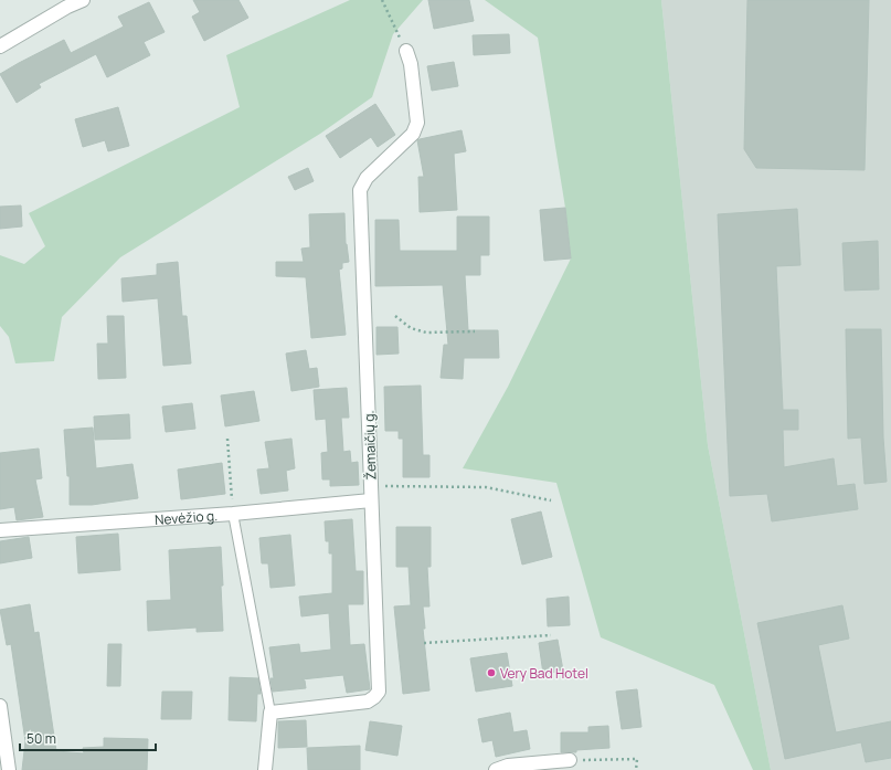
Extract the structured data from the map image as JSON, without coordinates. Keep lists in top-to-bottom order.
{
  "streets": {
    "street": ["Žemaičių g.", "Nevėžio g."]
  },
  "crossings": [
    ["Žemaičių g.", "Nevėžio g."]
  ],
  "places": ["Very Bad Hotel"],
  "scale_bar": "50 m"
}
